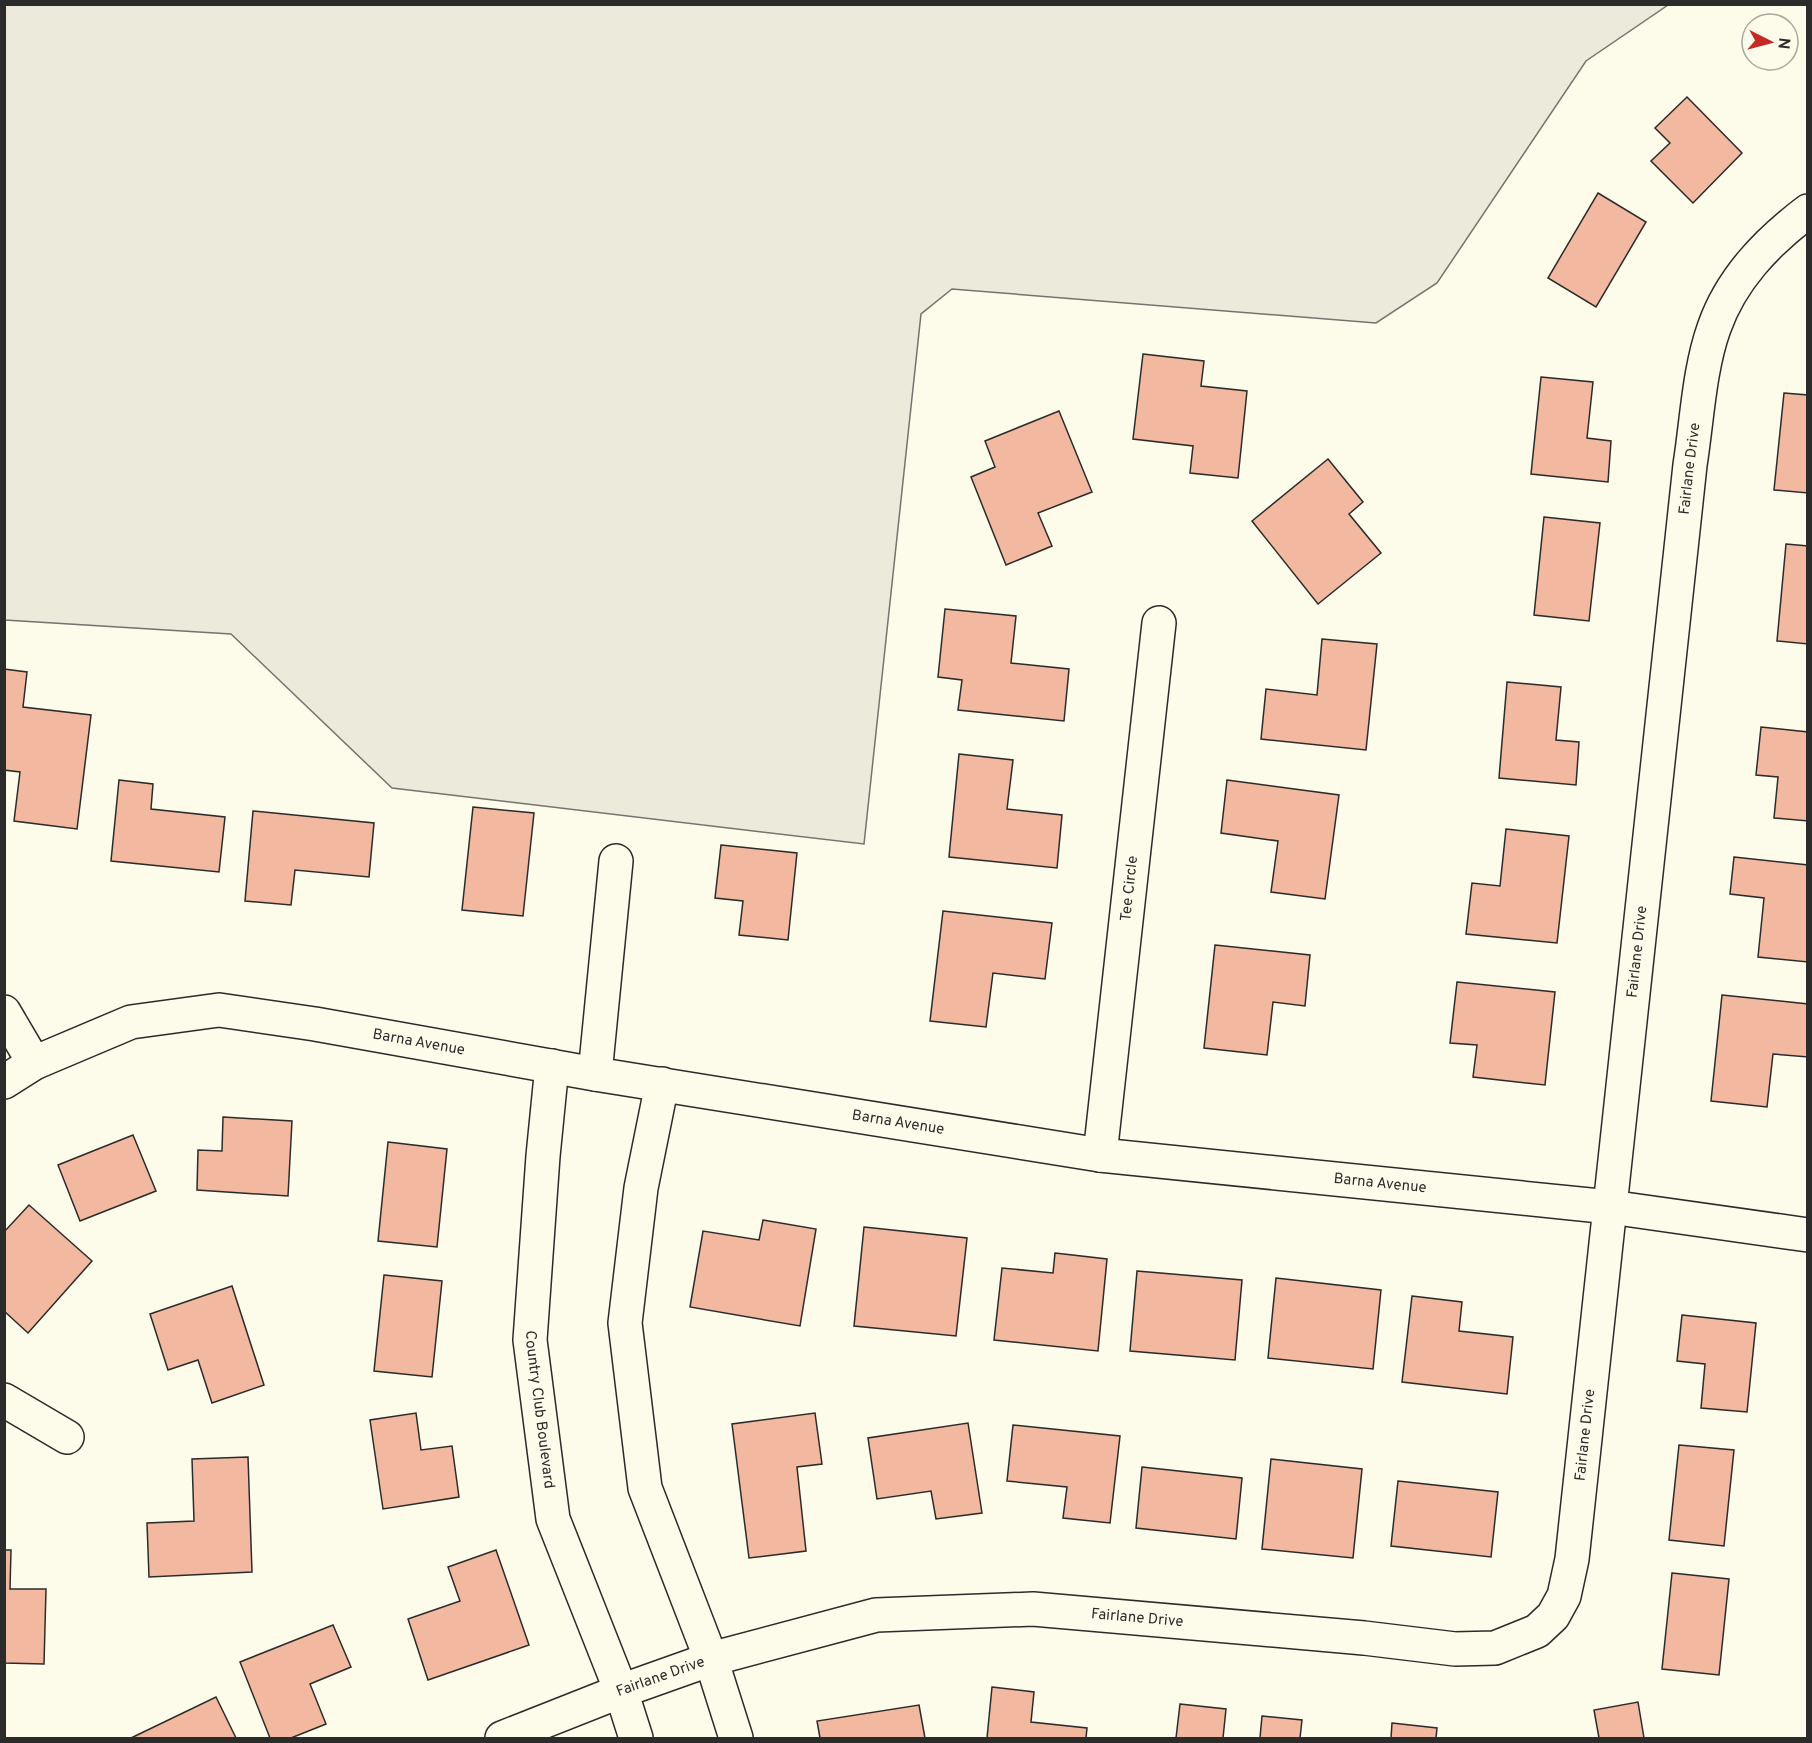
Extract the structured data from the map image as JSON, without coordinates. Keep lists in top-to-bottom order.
{
  "streets": {
    "street": [
      "Fairlane Drive",
      "Tee Circle",
      "Barna Avenue",
      "Country Club Boulevard"
    ]
  },
  "crossings": [
    ["Fairlane Drive", "Barna Avenue"],
    ["Fairlane Drive", "Country Club Boulevard"],
    ["Tee Circle", "Barna Avenue"],
    ["Barna Avenue", "Country Club Boulevard"]
  ],
  "north": "right"
}
